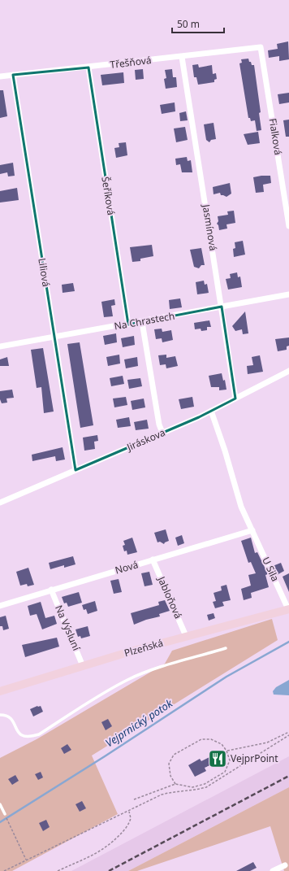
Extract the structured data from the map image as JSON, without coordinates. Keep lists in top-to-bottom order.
{
  "streets": {
    "main road": ["Plzeňská"],
    "street": [
      "Třešňová",
      "Fialková",
      "Šeříková",
      "Jasmínová",
      "Liliová",
      "Na Chrastech",
      "Jiráskova",
      "Nová",
      "U Sila",
      "Jabloňová",
      "Na Výsluní"
    ]
  },
  "crossings": [
    ["Třešňová", "Fialková"],
    ["Třešňová", "Šeříková"],
    ["Třešňová", "Jasmínová"],
    ["Třešňová", "Liliová"],
    ["Šeříková", "Na Chrastech"],
    ["Jasmínová", "Na Chrastech"],
    ["Jasmínová", "Jiráskova"],
    ["Liliová", "Na Chrastech"],
    ["Liliová", "Jiráskova"],
    ["Jiráskova", "U Sila"],
    ["Nová", "U Sila"],
    ["Nová", "Jabloňová"],
    ["Nová", "Na Výsluní"],
    ["U Sila", "Plzeňská"],
    ["Jabloňová", "Plzeňská"],
    ["Na Výsluní", "Plzeňská"]
  ],
  "water": ["Vejprnický potok"],
  "places": {
    "restaurant": ["VejprPoint"]
  },
  "scale_bar": "50 m"
}
